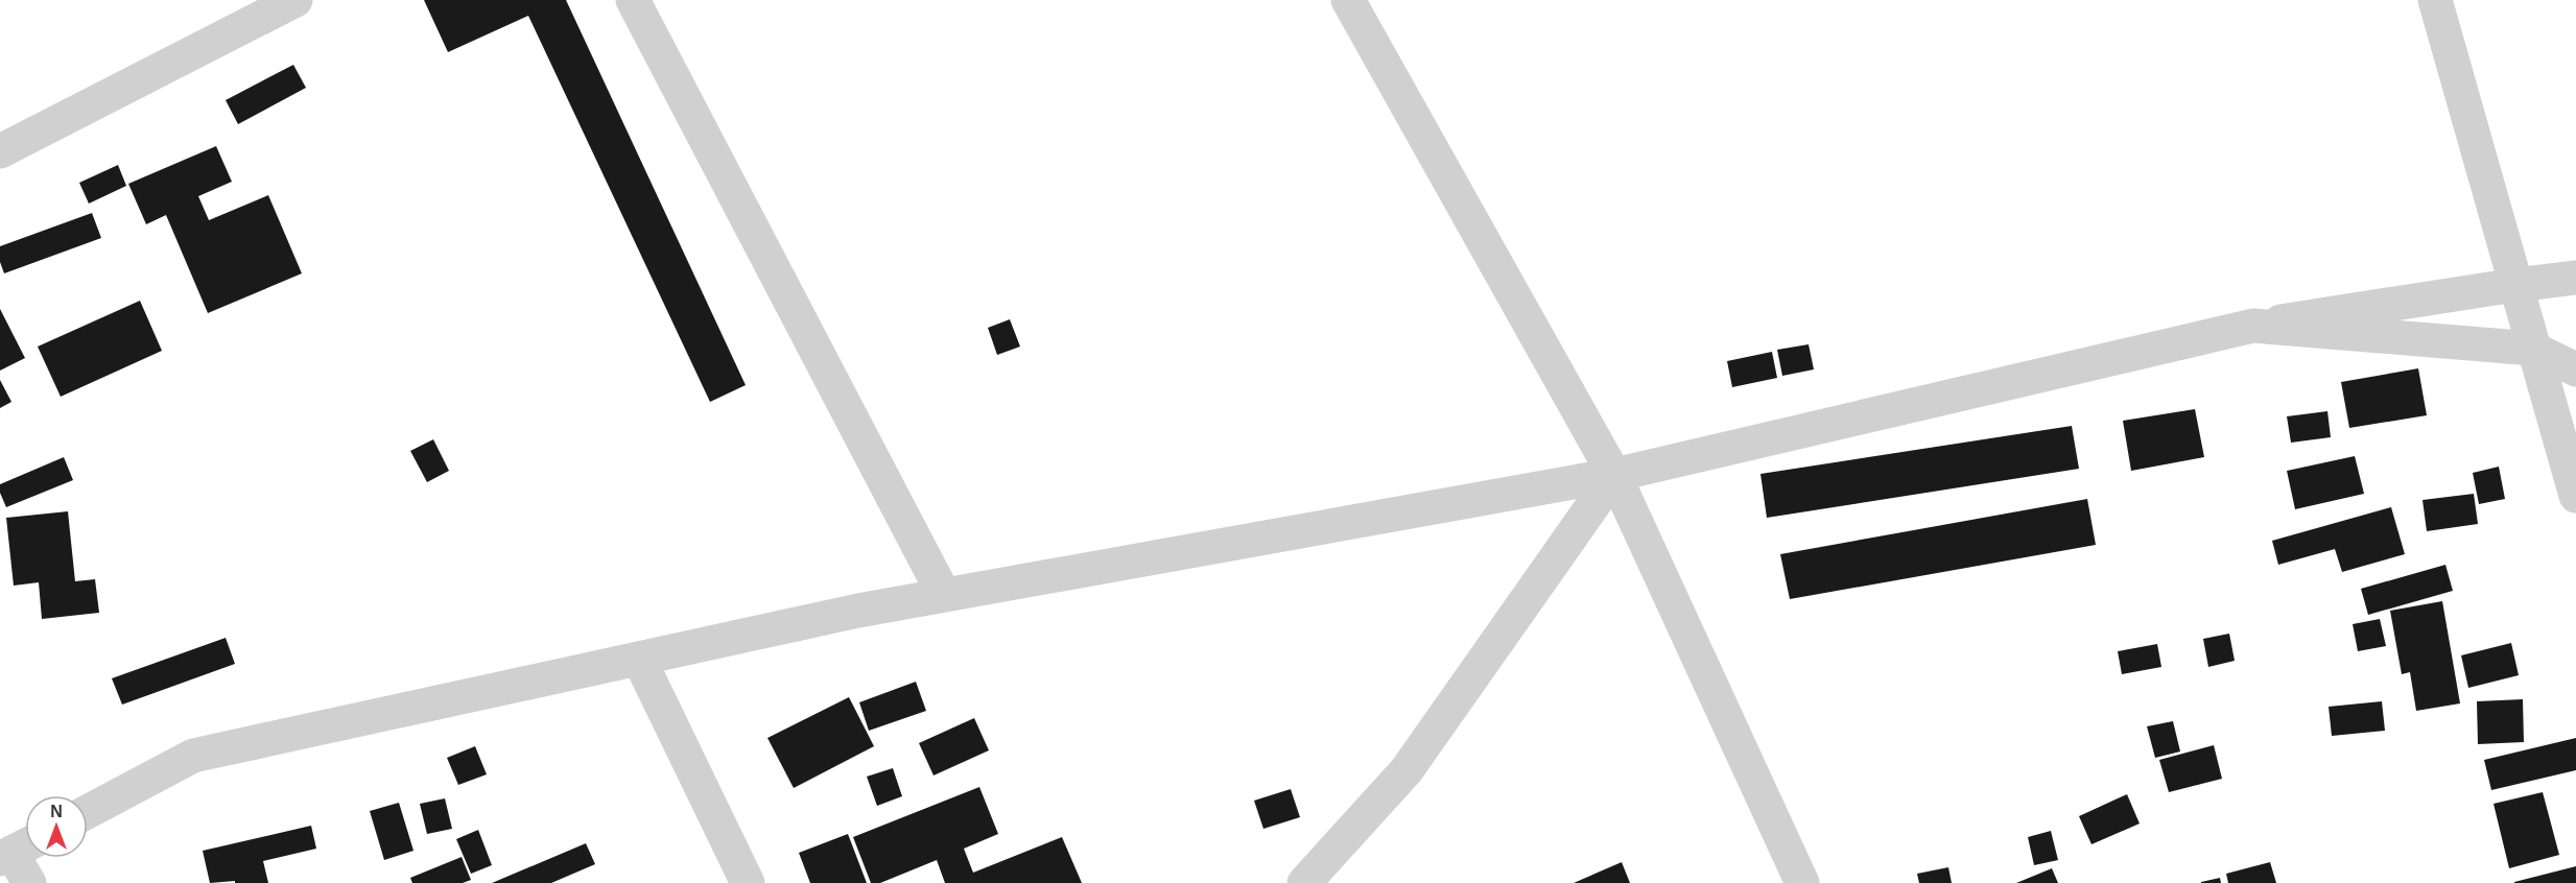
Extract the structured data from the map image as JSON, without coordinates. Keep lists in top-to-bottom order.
{
  "north": "top"
}
